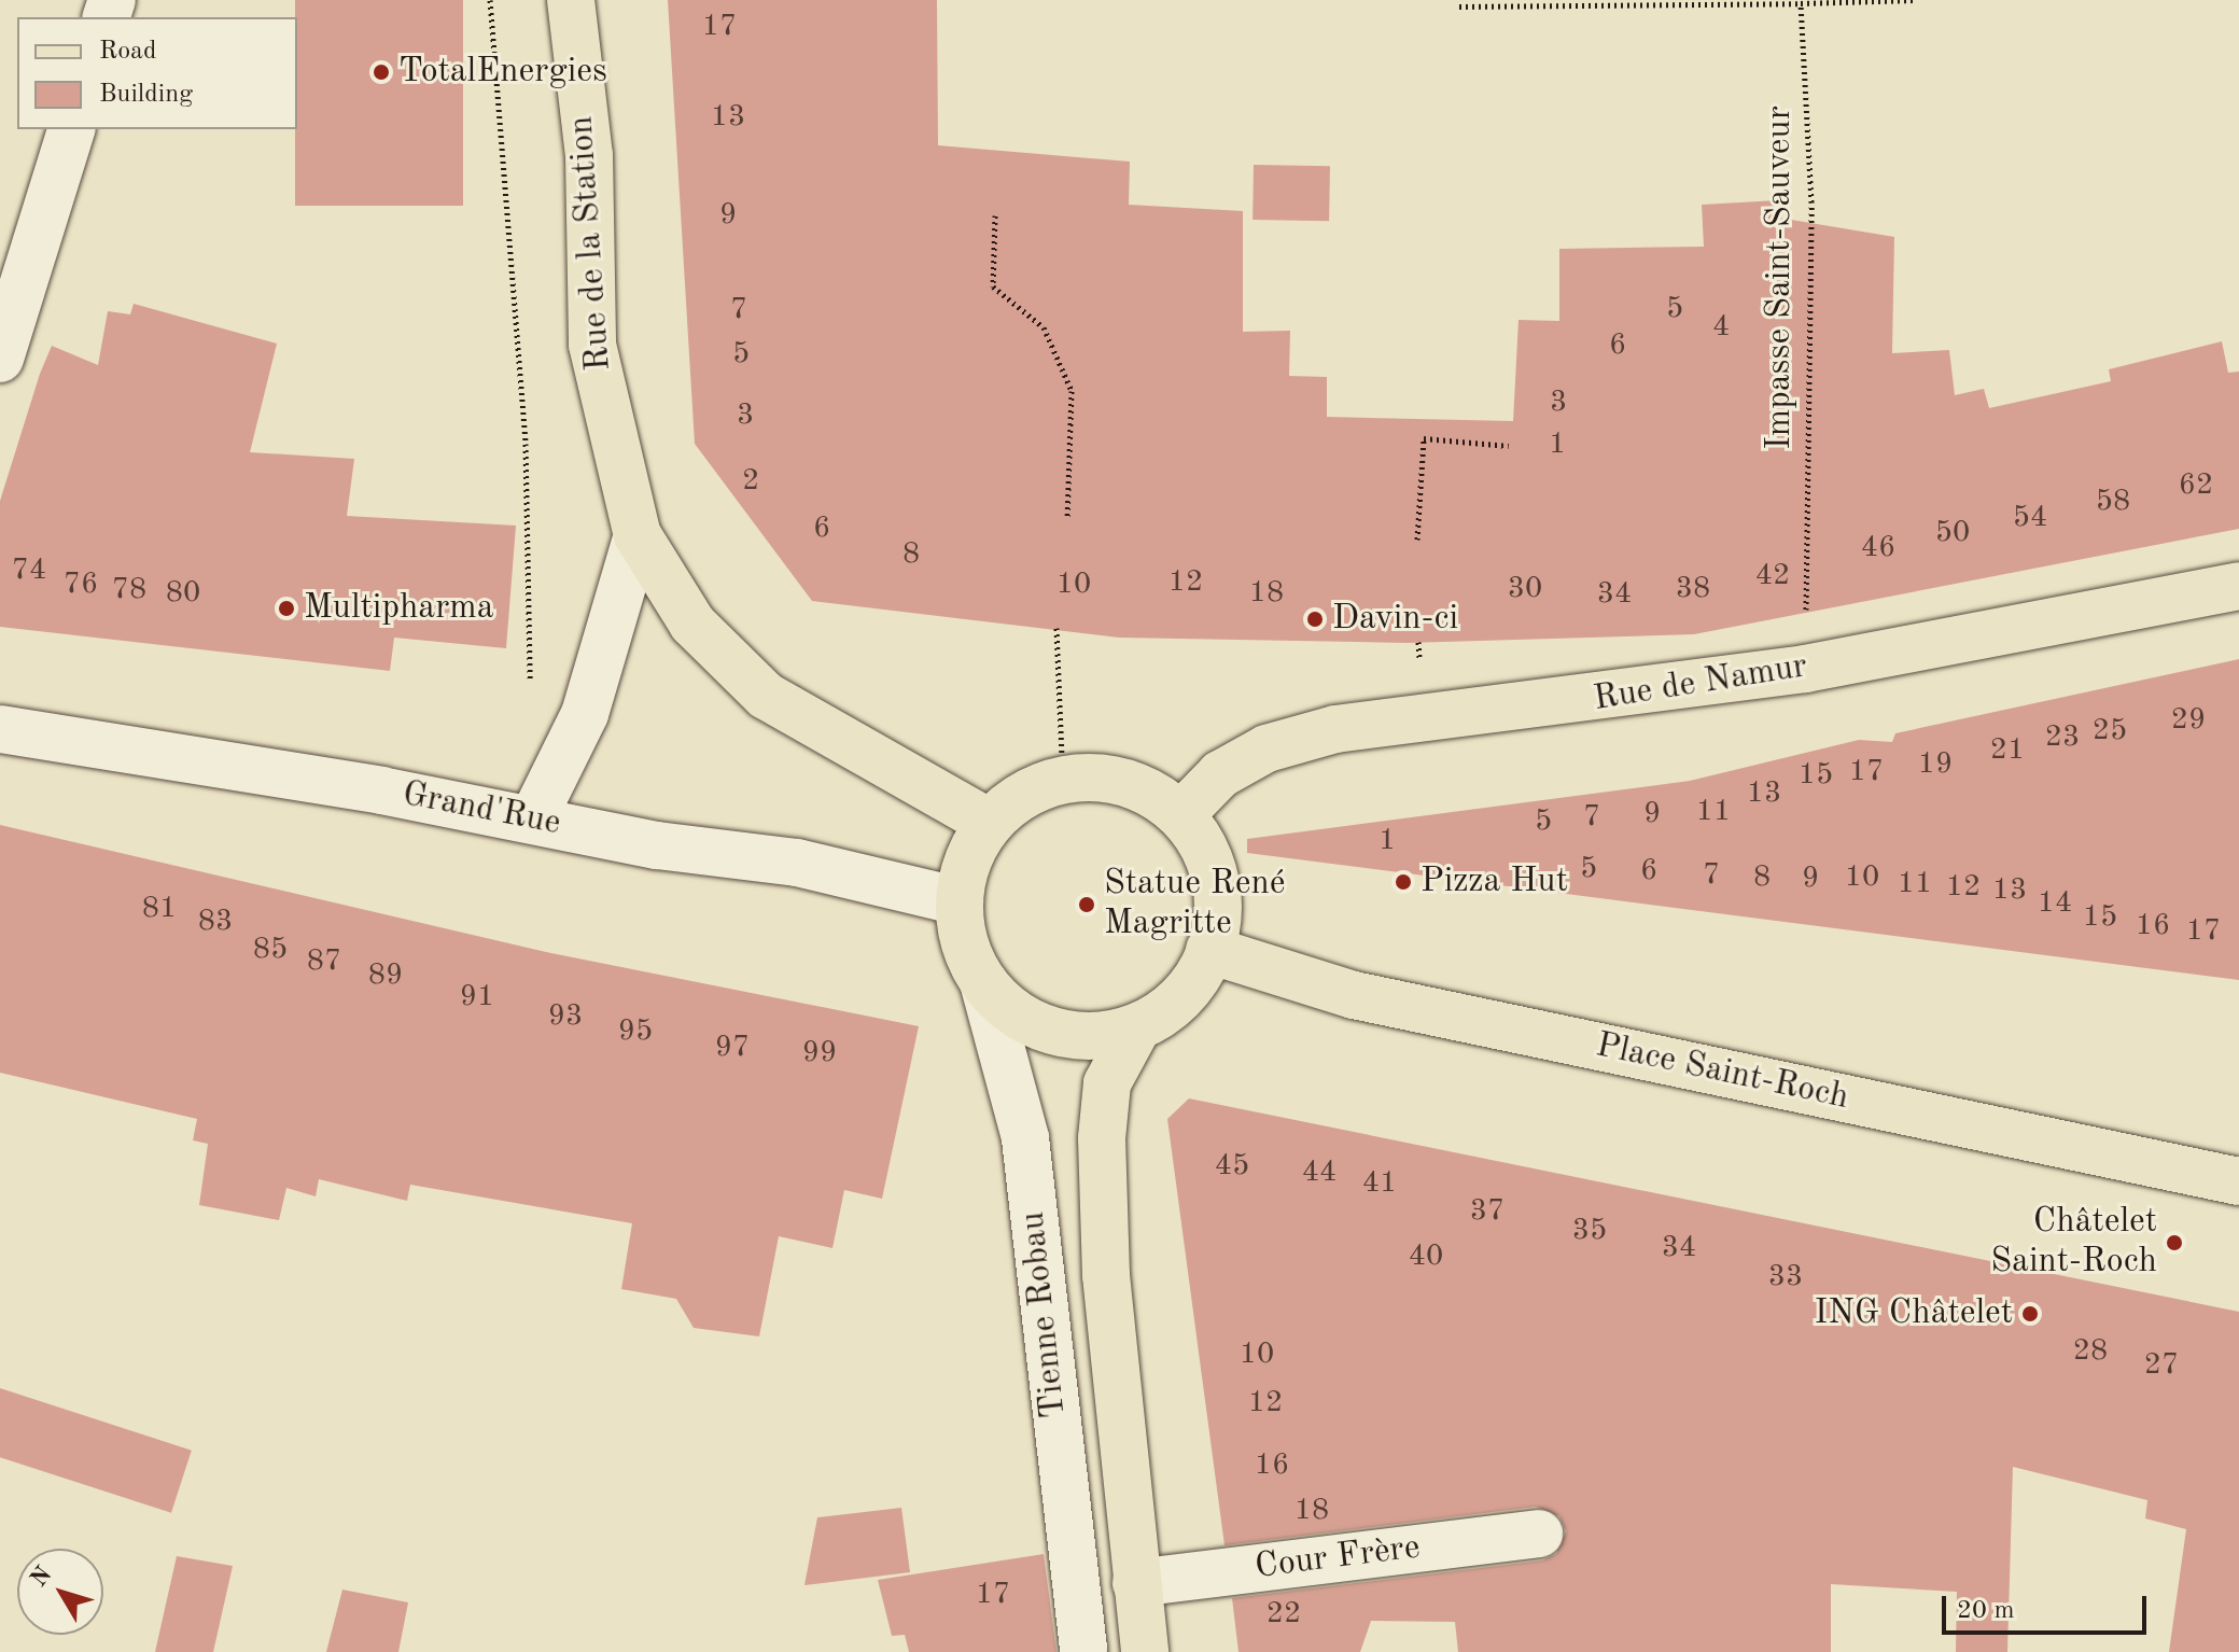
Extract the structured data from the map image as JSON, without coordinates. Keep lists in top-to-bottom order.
{
  "streets": {
    "main road": [
      "Rue de la Station",
      "Rue de Namur",
      "Place Saint-Roch",
      "Tienne Robau"
    ],
    "street": ["Grand'Rue", "Cour Frère"],
    "path": ["Impasse Saint-Sauveur"]
  },
  "crossings": [
    ["Rue de la Station", "Rue de Namur"],
    ["Rue de la Station", "Grand'Rue"],
    ["Rue de la Station", "Place Saint-Roch"],
    ["Rue de la Station", "Tienne Robau"],
    ["Impasse Saint-Sauveur", "Rue de Namur"],
    ["Rue de Namur", "Grand'Rue"],
    ["Rue de Namur", "Place Saint-Roch"],
    ["Rue de Namur", "Tienne Robau"],
    ["Grand'Rue", "Place Saint-Roch"],
    ["Grand'Rue", "Tienne Robau"],
    ["Place Saint-Roch", "Tienne Robau"],
    ["Tienne Robau", "Cour Frère"]
  ],
  "places": [
    "TotalEnergies",
    "Multipharma",
    "Davin-ci",
    "Pizza Hut",
    "Statue René Magritte",
    "Châtelet Saint-Roch",
    "ING Châtelet"
  ],
  "house_numbers": [
    "17",
    "13",
    "9",
    "5",
    "7",
    "4",
    "6",
    "5",
    "3",
    "3",
    "1",
    "2",
    "62",
    "58",
    "54",
    "6",
    "50",
    "46",
    "8",
    "74",
    "42",
    "12",
    "76",
    "10",
    "30",
    "38",
    "78",
    "80",
    "18",
    "34",
    "29",
    "25",
    "23",
    "21",
    "19",
    "17",
    "15",
    "13",
    "11",
    "9",
    "7",
    "5",
    "1",
    "5",
    "6",
    "7",
    "8",
    "10",
    "9",
    "11",
    "12",
    "13",
    "14",
    "81",
    "15",
    "83",
    "16",
    "17",
    "85",
    "87",
    "89",
    "91",
    "93",
    "95",
    "97",
    "99",
    "45",
    "44",
    "41",
    "37",
    "35",
    "34",
    "40",
    "33",
    "28",
    "10",
    "27",
    "12",
    "16",
    "18",
    "17",
    "22"
  ],
  "legend": ["Road", "Building"],
  "scale_bar": "20 m",
  "north": "top left"
}
